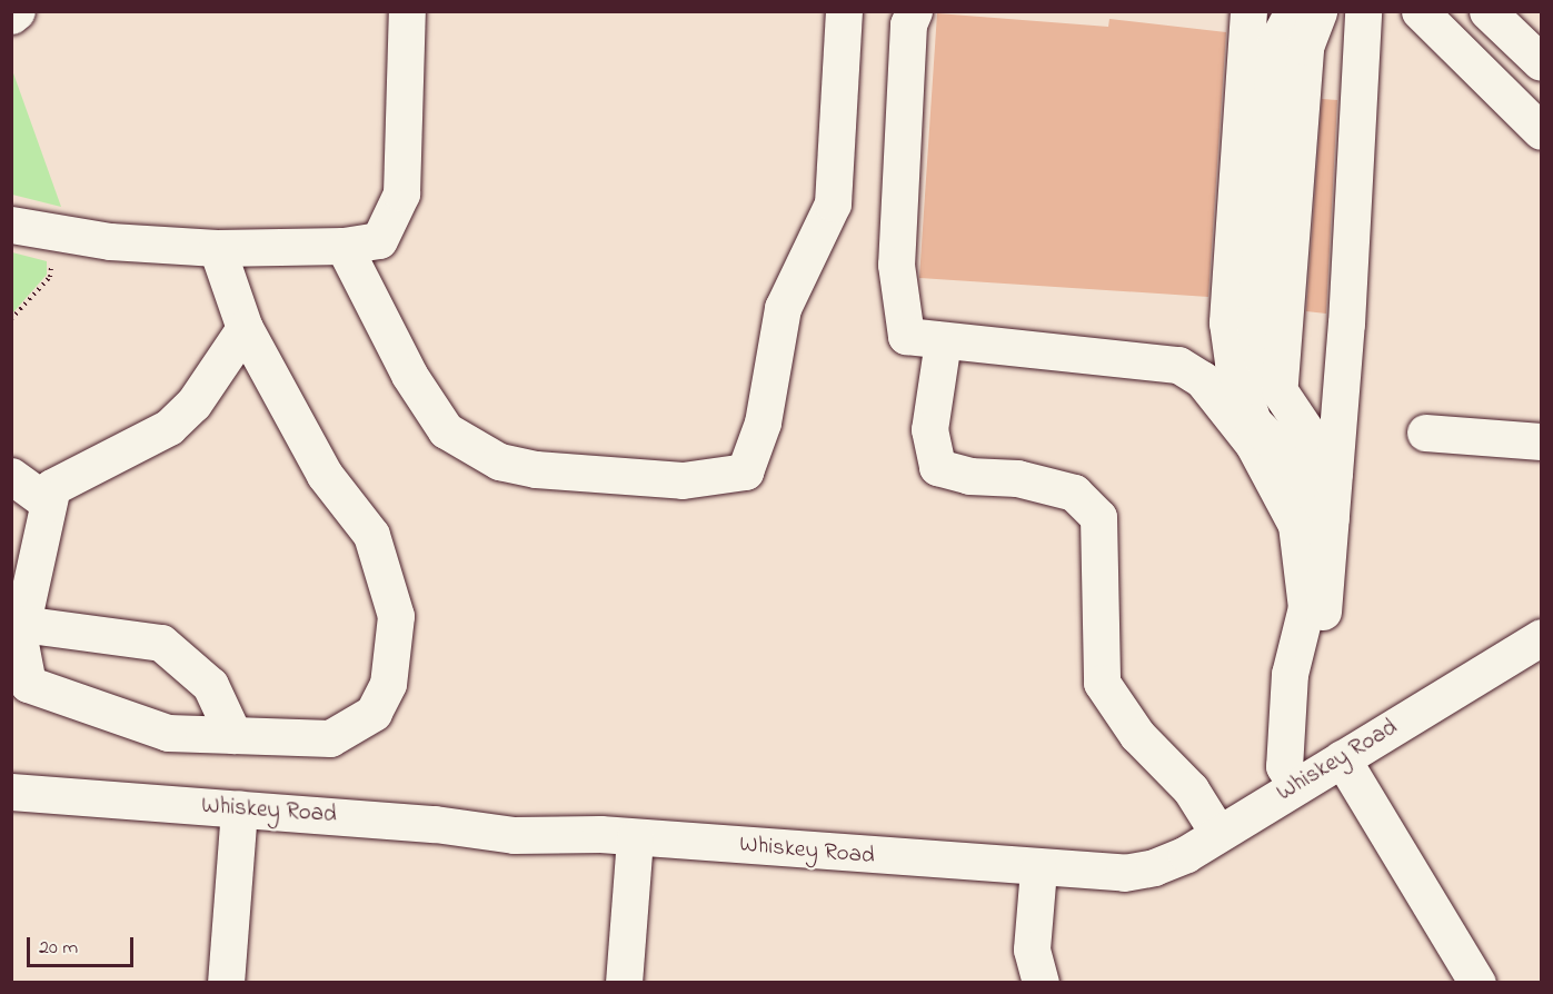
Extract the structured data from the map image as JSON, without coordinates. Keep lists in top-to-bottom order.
{
  "streets": {
    "lane": ["Whiskey Road"]
  },
  "scale_bar": "20 m"
}
